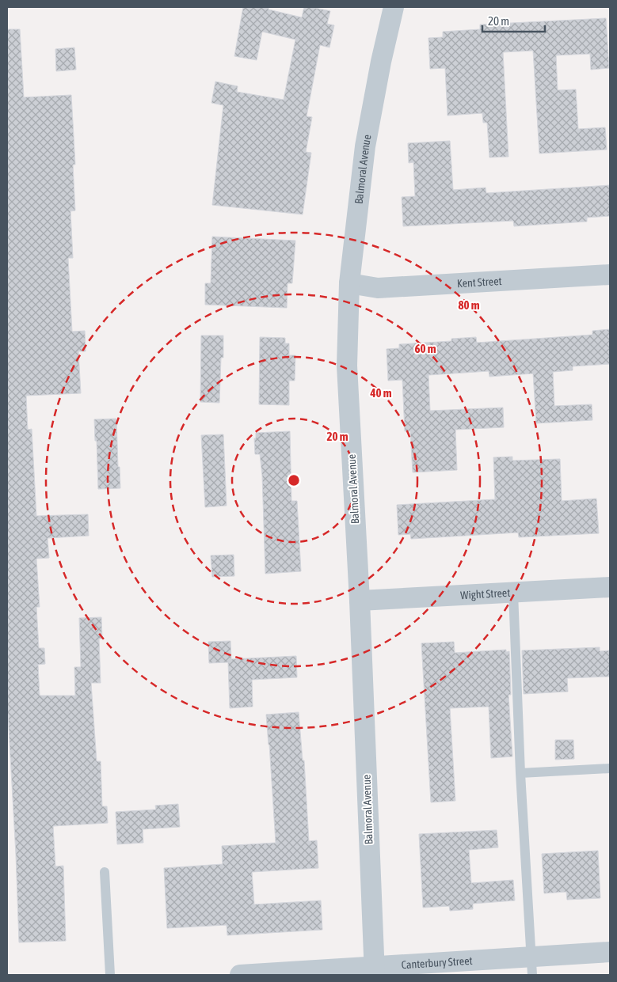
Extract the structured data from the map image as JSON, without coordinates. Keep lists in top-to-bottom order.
{
  "streets": {
    "street": [
      "Balmoral Avenue",
      "Kent Street",
      "Wight Street",
      "Canterbury Street"
    ]
  },
  "crossings": [
    ["Balmoral Avenue", "Kent Street"],
    ["Balmoral Avenue", "Wight Street"],
    ["Balmoral Avenue", "Canterbury Street"]
  ],
  "scale_bar": "20 m",
  "rings": [
    "80 m",
    "60 m",
    "40 m",
    "20 m"
  ]
}
